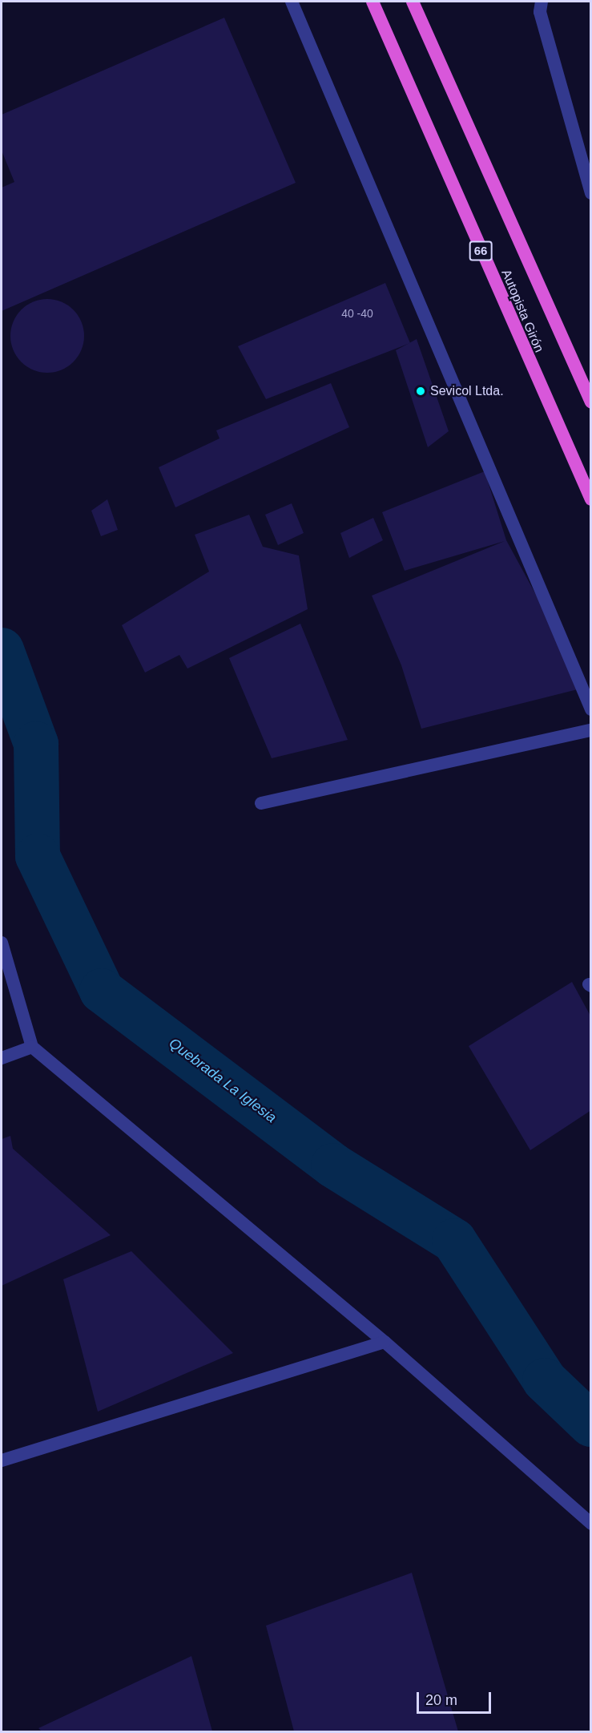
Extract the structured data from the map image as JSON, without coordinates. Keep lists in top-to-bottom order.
{
  "streets": {
    "highway": ["66", "Autopista Girón"]
  },
  "water": ["Quebrada La Iglesia"],
  "places": ["Sevicol Ltda."],
  "house_numbers": ["40 -40"],
  "scale_bar": "20 m"
}
